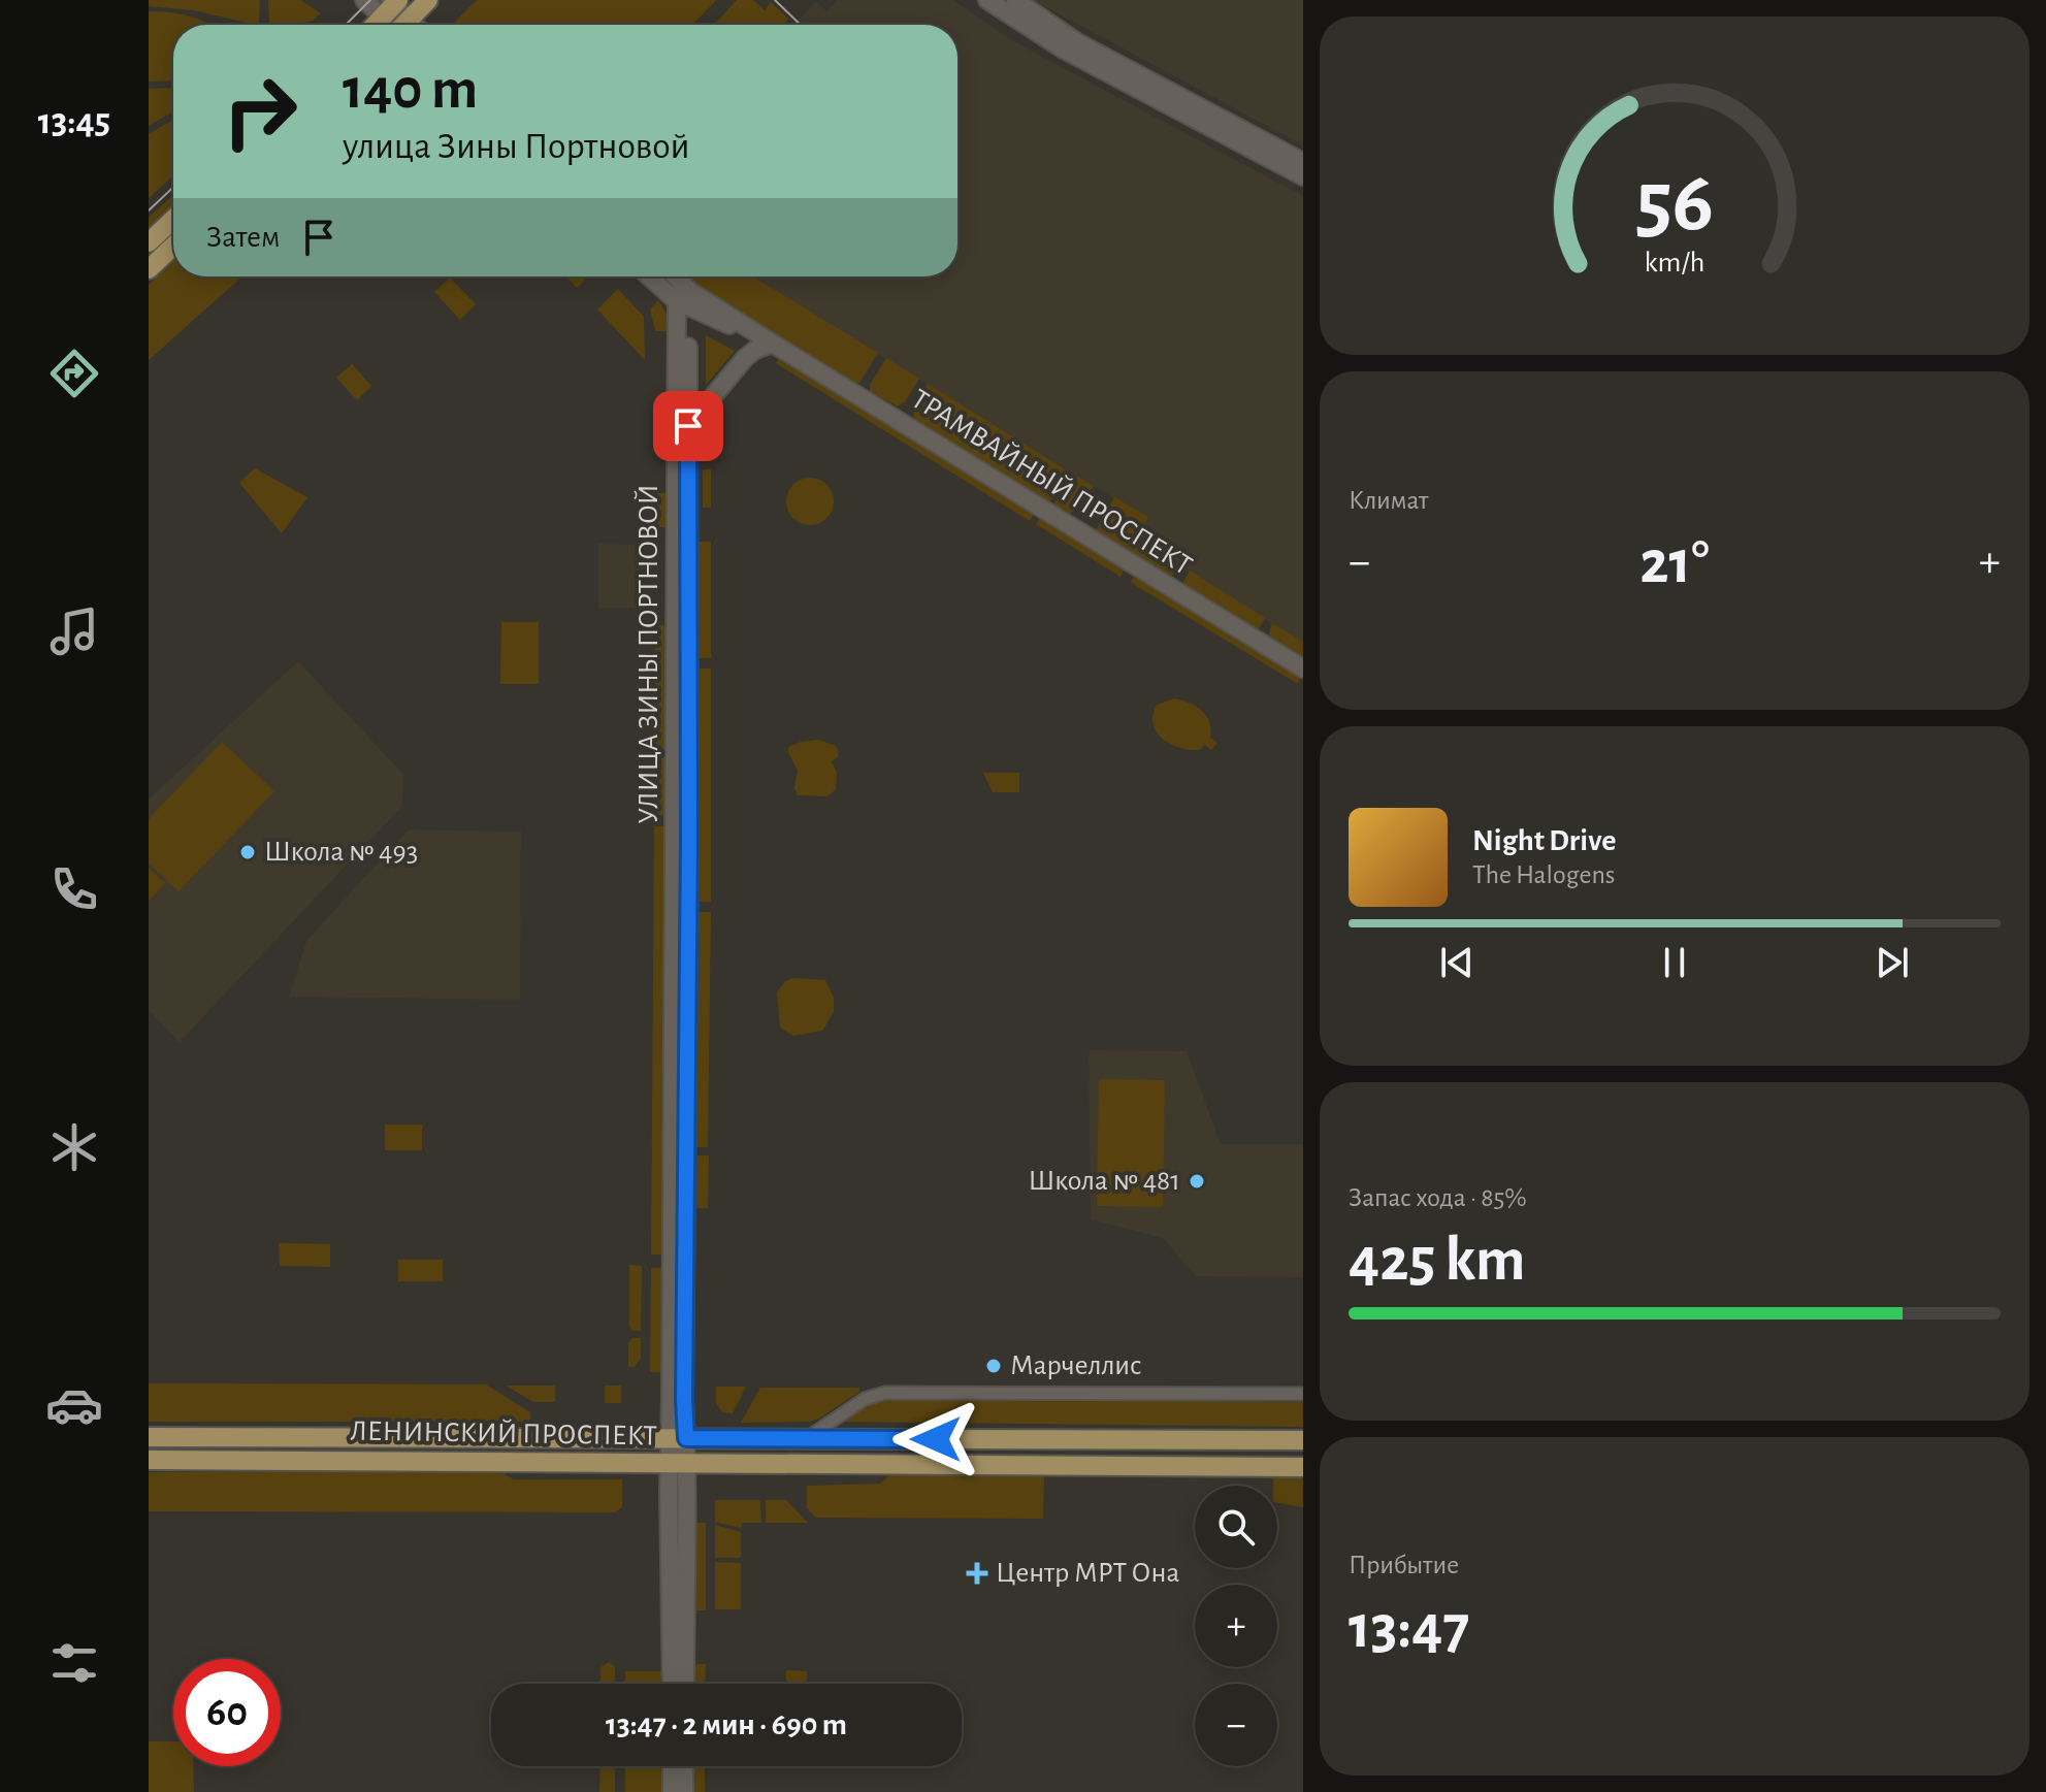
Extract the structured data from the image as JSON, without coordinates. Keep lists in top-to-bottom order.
{
  "streets": {
    "main road": ["ТРАМВАЙНЫЙ ПРОСПЕКТ", "УЛИЦА ЗИНЫ ПОРТНОВОЙ", "ЛЕНИНСКИЙ ПРОСПЕКТ"]
  },
  "crossings": [
    ["ТРАМВАЙНЫЙ ПРОСПЕКТ", "УЛИЦА ЗИНЫ ПОРТНОВОЙ"],
    ["УЛИЦА ЗИНЫ ПОРТНОВОЙ", "ЛЕНИНСКИЙ ПРОСПЕКТ"]
  ],
  "places": {
    "other": ["Школа № 493", "Школа № 481", "Марчеллис"],
    "health": ["Центр МРТ Она"]
  },
  "page": {
    "tabs": "13:45",
    "turn": ["140 m", "улица Зины Портновой"],
    "then": "Затем",
    "tile": [
      "Климат",
      ["Запас хода · 85%", "425 km"],
      ["Прибытие", "13:47"]
    ],
    "heat": ["−", "21°", "+"],
    "song": ["Night Drive", "The Halogens"],
    "map_buttons": ["+", "−"],
    "limit": "60",
    "trip": "13:47 · 2 мин · 690 m",
    "gauge": ["56", "km/h"]
  }
}
